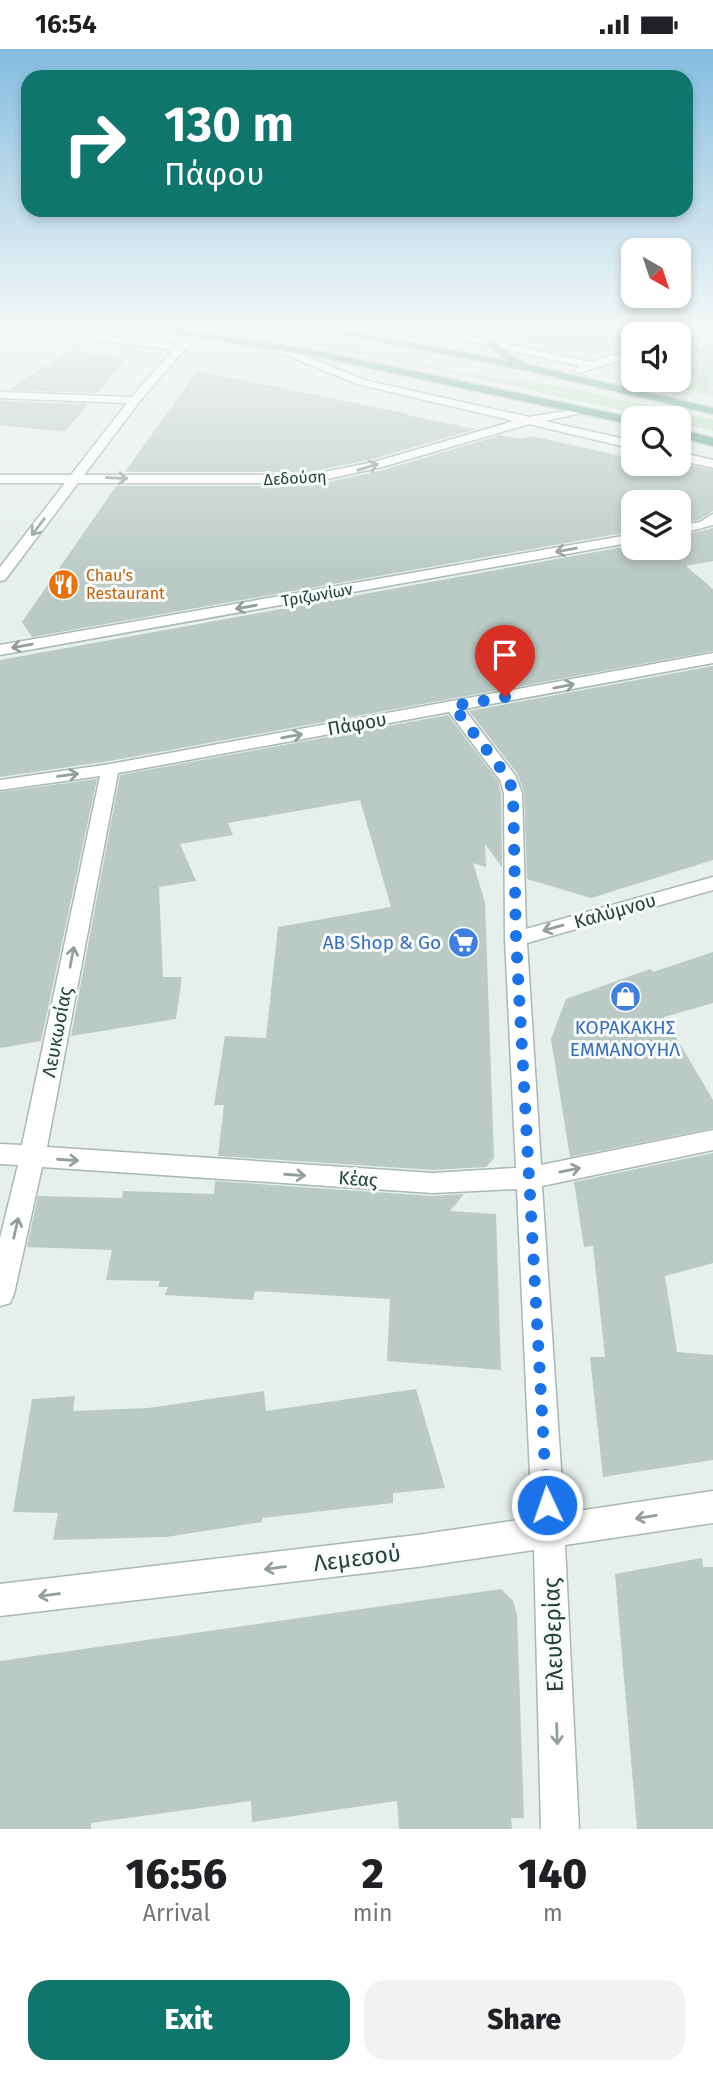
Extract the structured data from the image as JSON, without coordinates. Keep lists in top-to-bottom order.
{
  "streets": {
    "street": [
      "Δεδούση",
      "Τριζωνίων",
      "Πάφου",
      "Καλύμνου",
      "Λευκωσίας",
      "Κέας",
      "Λεμεσού",
      "Ελευθερίας"
    ]
  },
  "crossings": [
    ["Πάφου", "Λευκωσίας"],
    ["Πάφου", "Ελευθερίας"],
    ["Καλύμνου", "Ελευθερίας"],
    ["Λευκωσίας", "Κέας"],
    ["Κέας", "Ελευθερίας"],
    ["Λεμεσού", "Ελευθερίας"]
  ],
  "one_way": [
    "Δεδούση",
    "Τριζωνίων",
    "Πάφου",
    "Καλύμνου",
    "Λευκωσίας",
    "Κέας",
    "Λεμεσού"
  ],
  "places": {
    "restaurant": ["Chau's Restaurant"],
    "supermarket": ["ΑΒ Shop & Go"],
    "shop": ["ΚΟΡΑΚΑΚΗΣ ΕΜΜΑΝΟΥΗΛ"]
  },
  "north": "bottom right",
  "page": {
    "status": "16:54",
    "turn": ["130 m", "Πάφου"],
    "eta": [
      "16:56",
      "Arrival",
      "2",
      "min",
      "140",
      "m"
    ],
    "buttons": ["Exit", "Share"]
  }
}
